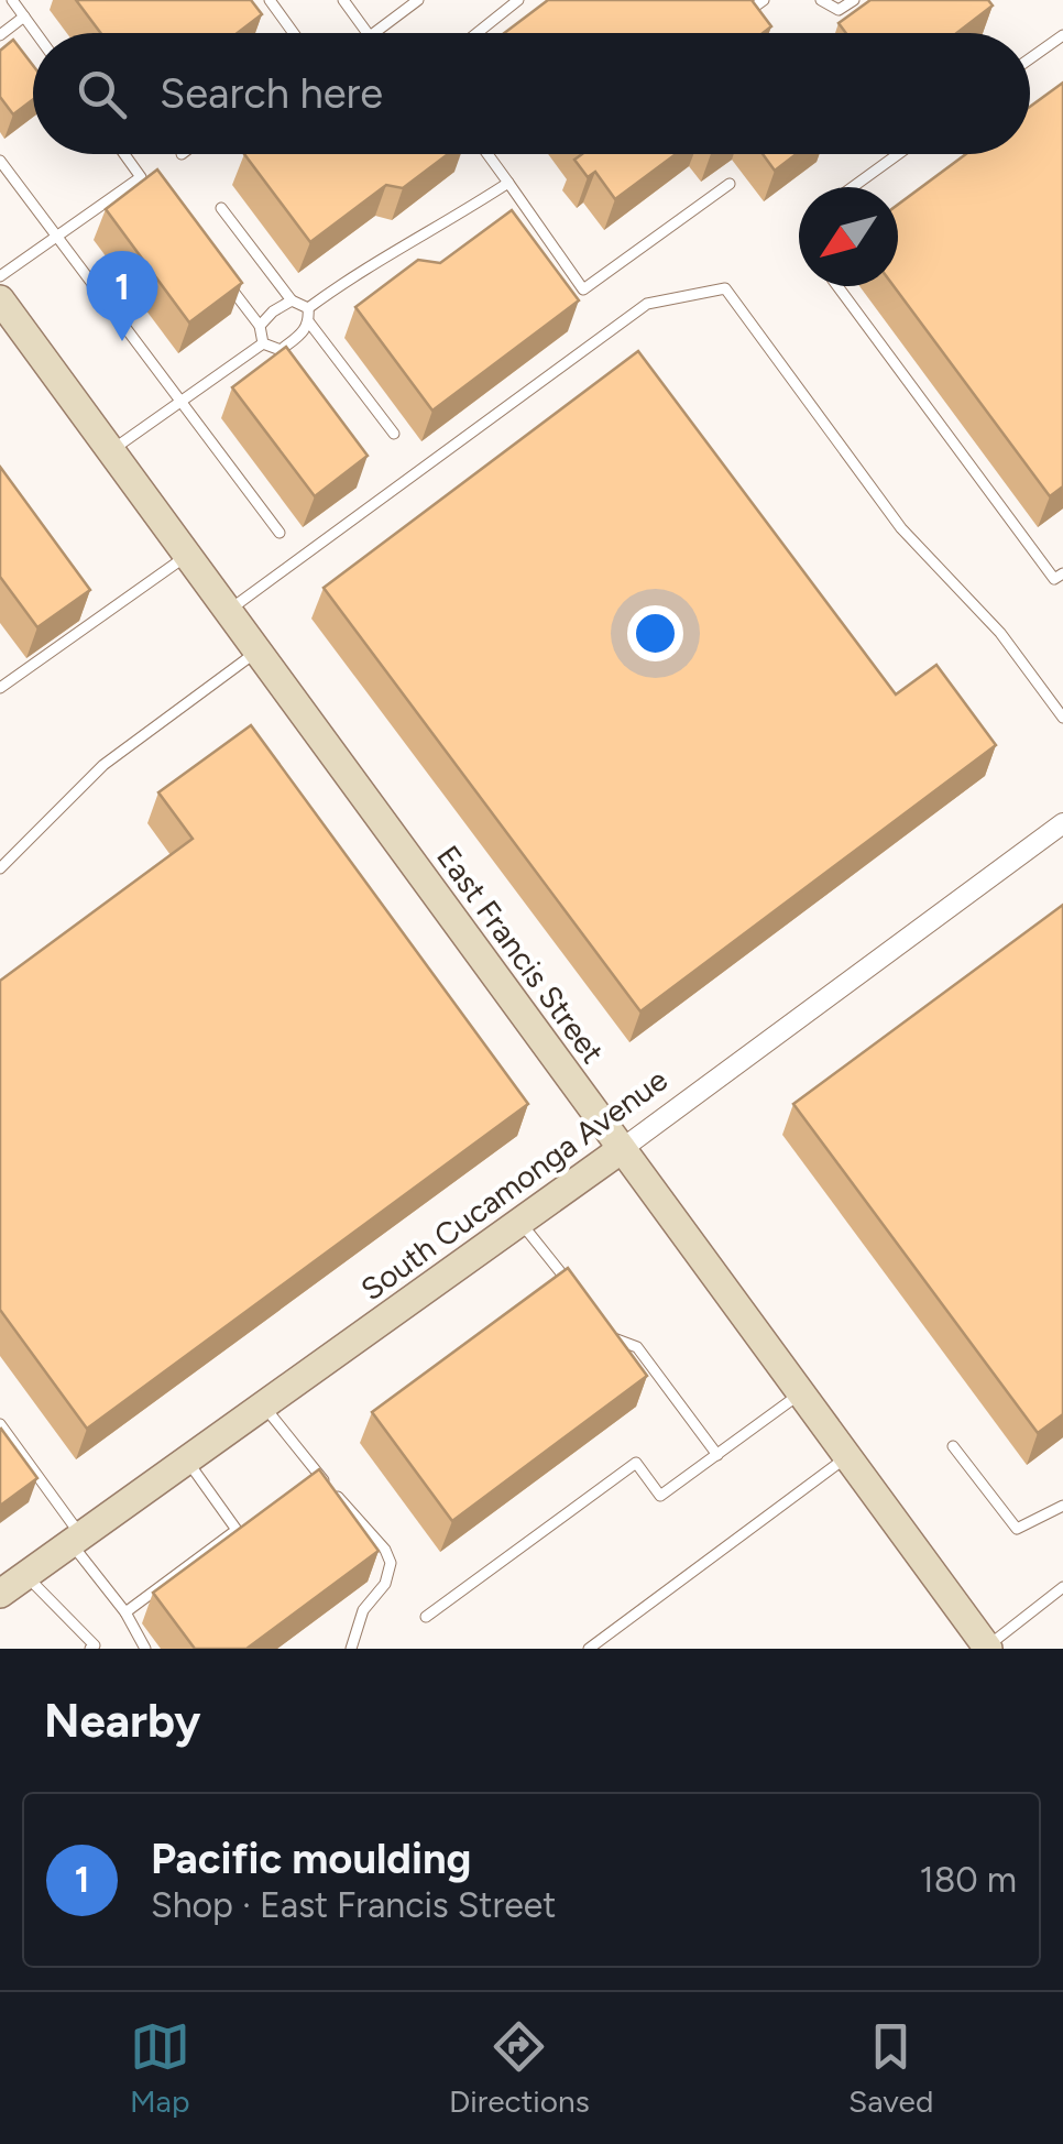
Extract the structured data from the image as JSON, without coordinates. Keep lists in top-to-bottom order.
{
  "streets": {
    "street": ["East Francis Street", "South Cucamonga Avenue"]
  },
  "crossings": [
    ["East Francis Street", "South Cucamonga Avenue"]
  ],
  "north": "bottom left",
  "page": {
    "search": "Search here",
    "pins": "1",
    "heading": "Nearby",
    "list": [
      {
        "mark": "1",
        "name": "Pacific moulding",
        "note": "Shop · East Francis Street",
        "value": "180 m"
      }
    ],
    "nav": ["Map", "Directions", "Saved"]
  }
}
